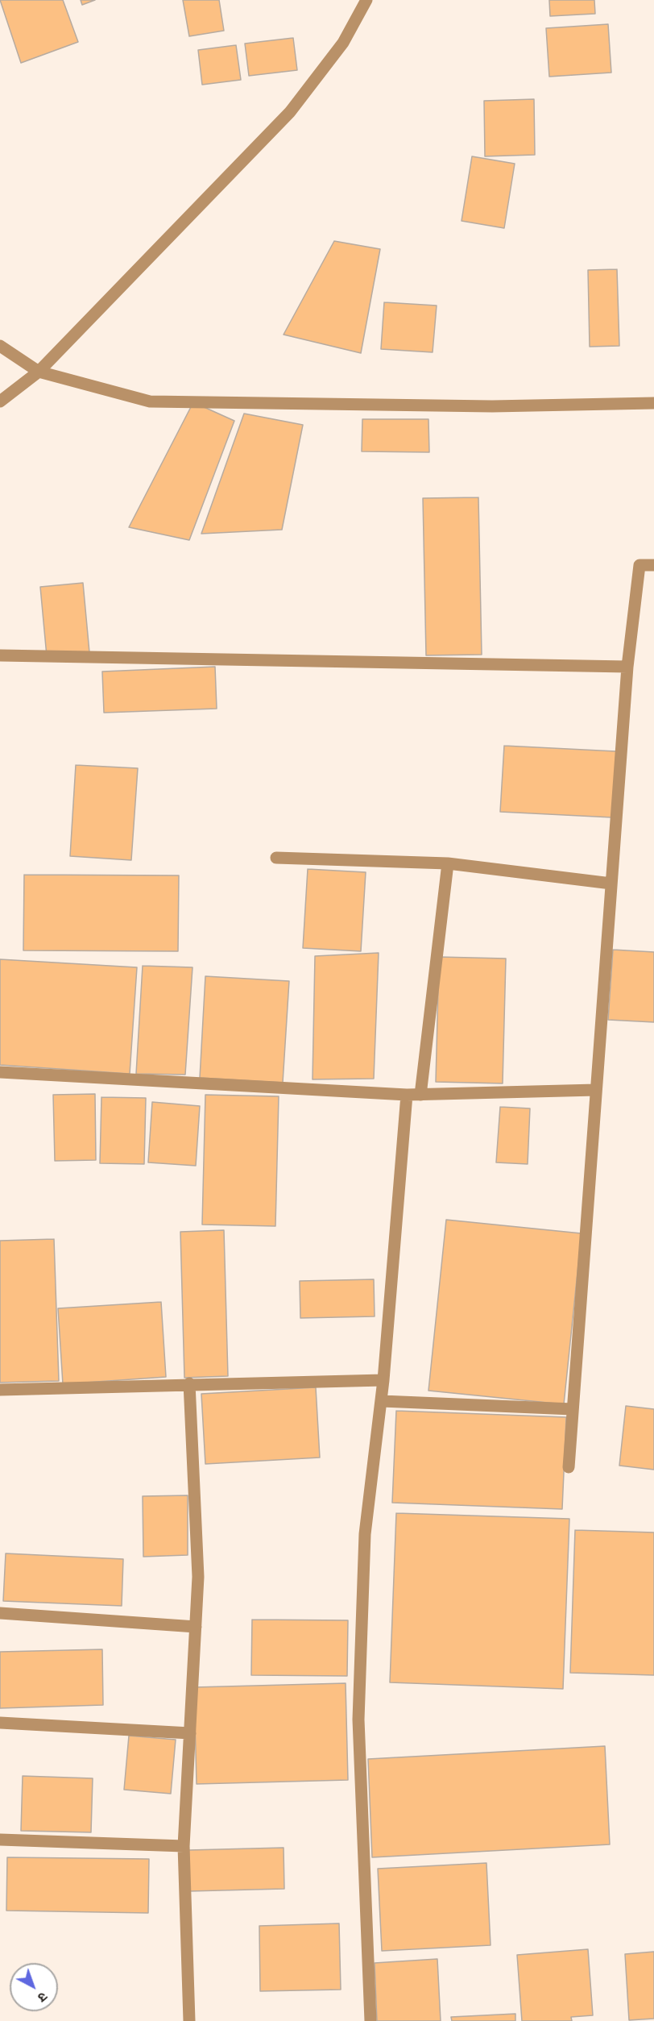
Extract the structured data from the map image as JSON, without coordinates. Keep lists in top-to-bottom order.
{
  "north": "bottom right"
}
